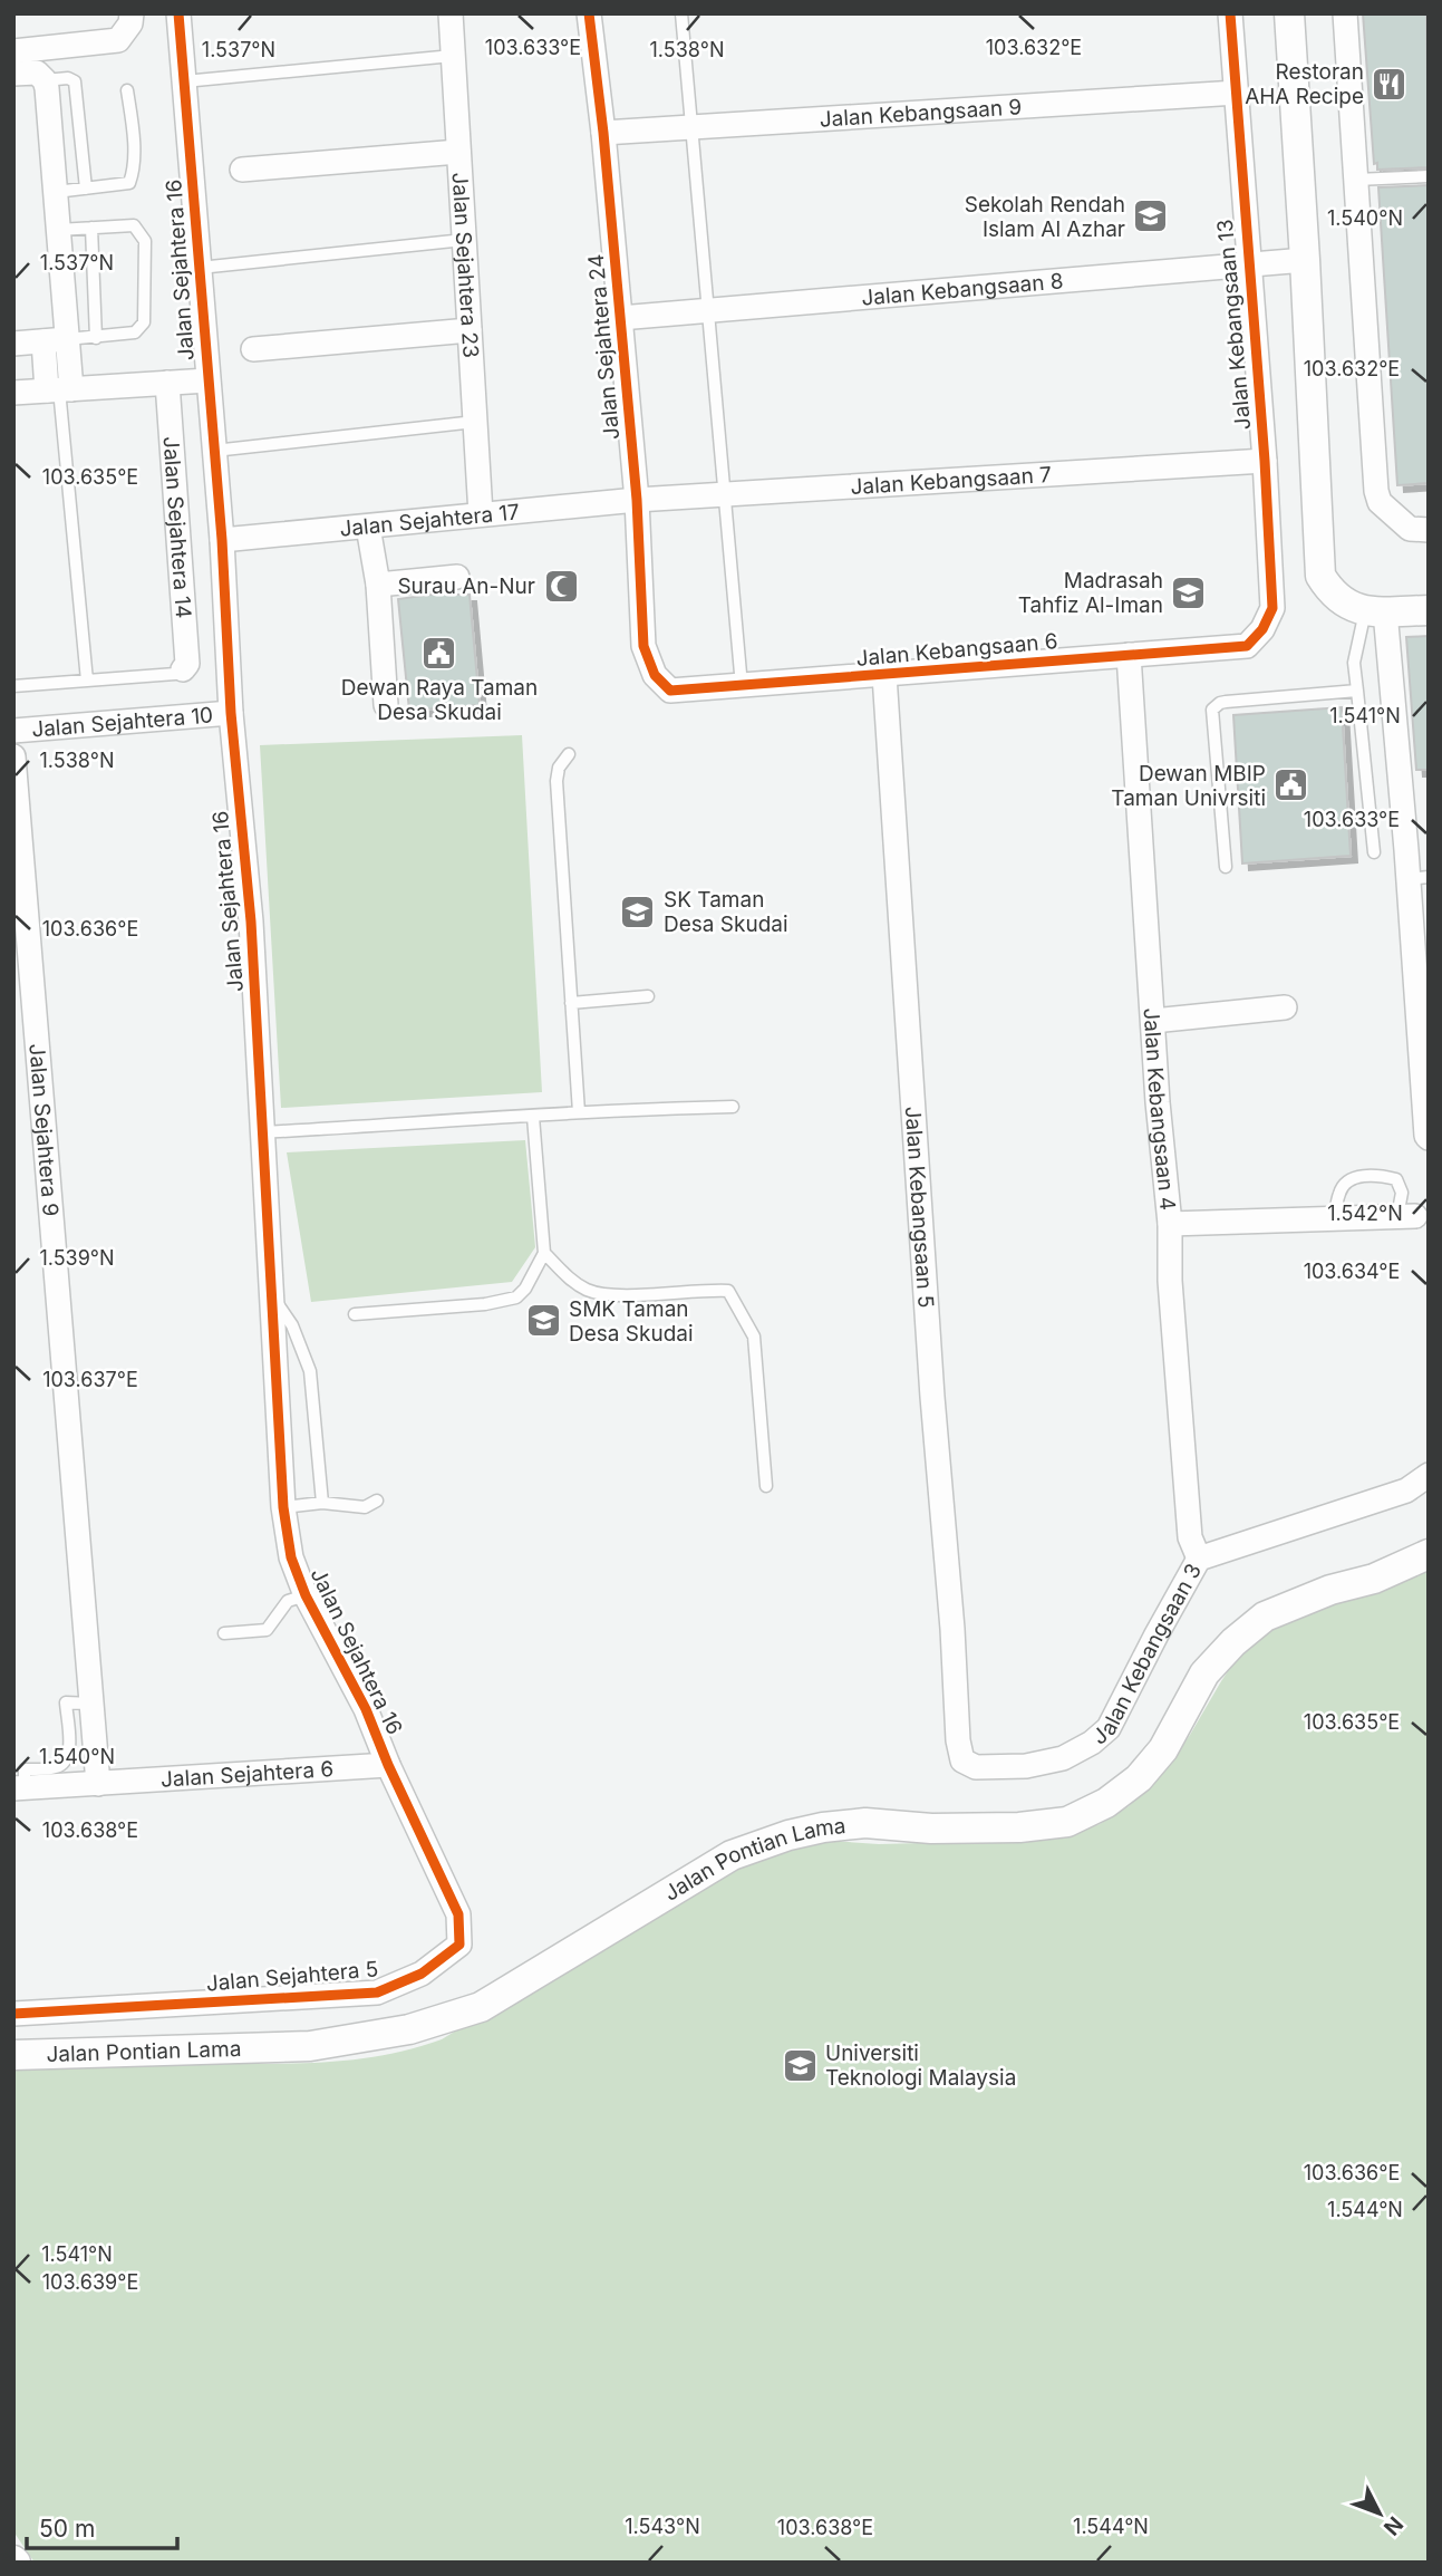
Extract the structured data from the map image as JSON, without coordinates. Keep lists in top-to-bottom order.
{
  "streets": {
    "street": [
      "Jalan Kebangsaan 9",
      "Jalan Sejahtera 23",
      "Jalan Sejahtera 16",
      "Jalan Kebangsaan 8",
      "Jalan Kebangsaan 13",
      "Jalan Sejahtera 24",
      "Jalan Kebangsaan 7",
      "Jalan Sejahtera 17",
      "Jalan Sejahtera 14",
      "Jalan Kebangsaan 6",
      "Jalan Sejahtera 10",
      "Jalan Kebangsaan 4",
      "Jalan Sejahtera 9",
      "Jalan Kebangsaan 5",
      "Jalan Kebangsaan 3",
      "Jalan Sejahtera 6",
      "Jalan Pontian Lama",
      "Jalan Sejahtera 5"
    ]
  },
  "crossings": [
    ["Jalan Kebangsaan 9", "Jalan Kebangsaan 13"],
    ["Jalan Kebangsaan 9", "Jalan Sejahtera 24"],
    ["Jalan Sejahtera 23", "Jalan Sejahtera 17"],
    ["Jalan Sejahtera 16", "Jalan Sejahtera 17"],
    ["Jalan Sejahtera 16", "Jalan Sejahtera 10"],
    ["Jalan Sejahtera 16", "Jalan Sejahtera 6"],
    ["Jalan Sejahtera 16", "Jalan Sejahtera 5"],
    ["Jalan Kebangsaan 8", "Jalan Kebangsaan 13"],
    ["Jalan Kebangsaan 8", "Jalan Sejahtera 24"],
    ["Jalan Kebangsaan 13", "Jalan Kebangsaan 7"],
    ["Jalan Kebangsaan 13", "Jalan Kebangsaan 6"],
    ["Jalan Sejahtera 24", "Jalan Kebangsaan 7"],
    ["Jalan Sejahtera 24", "Jalan Sejahtera 17"],
    ["Jalan Sejahtera 24", "Jalan Kebangsaan 6"],
    ["Jalan Kebangsaan 7", "Jalan Sejahtera 17"],
    ["Jalan Kebangsaan 6", "Jalan Kebangsaan 4"],
    ["Jalan Kebangsaan 6", "Jalan Kebangsaan 5"],
    ["Jalan Kebangsaan 4", "Jalan Kebangsaan 3"],
    ["Jalan Sejahtera 9", "Jalan Sejahtera 6"],
    ["Jalan Kebangsaan 5", "Jalan Kebangsaan 3"],
    ["Jalan Sejahtera 6", "Jalan Sejahtera 5"]
  ],
  "places": {
    "restaurant": ["Restoran AHA Recipe"],
    "school or university": [
      "Sekolah Rendah Islam Al Azhar",
      "Madrasah Tahfiz Al-Iman",
      "SK Taman Desa Skudai",
      "SMK Taman Desa Skudai",
      "Universiti Teknologi Malaysia"
    ],
    "mosque": ["Surau An-Nur"],
    "public building": ["Dewan Raya Taman Desa Skudai", "Dewan MBIP Taman Univrsiti"]
  },
  "scale_bar": "50 m",
  "north": "bottom right",
  "coordinates": [
    "103.633°E",
    "103.632°E",
    "1.537°N",
    "1.538°N",
    "1.540°N",
    "103.635°E",
    "1.541°N",
    "103.636°E",
    "1.542°N",
    "1.539°N",
    "103.634°E",
    "103.637°E",
    "103.638°E",
    "1.544°N",
    "103.639°E",
    "1.543°N"
  ]
}
